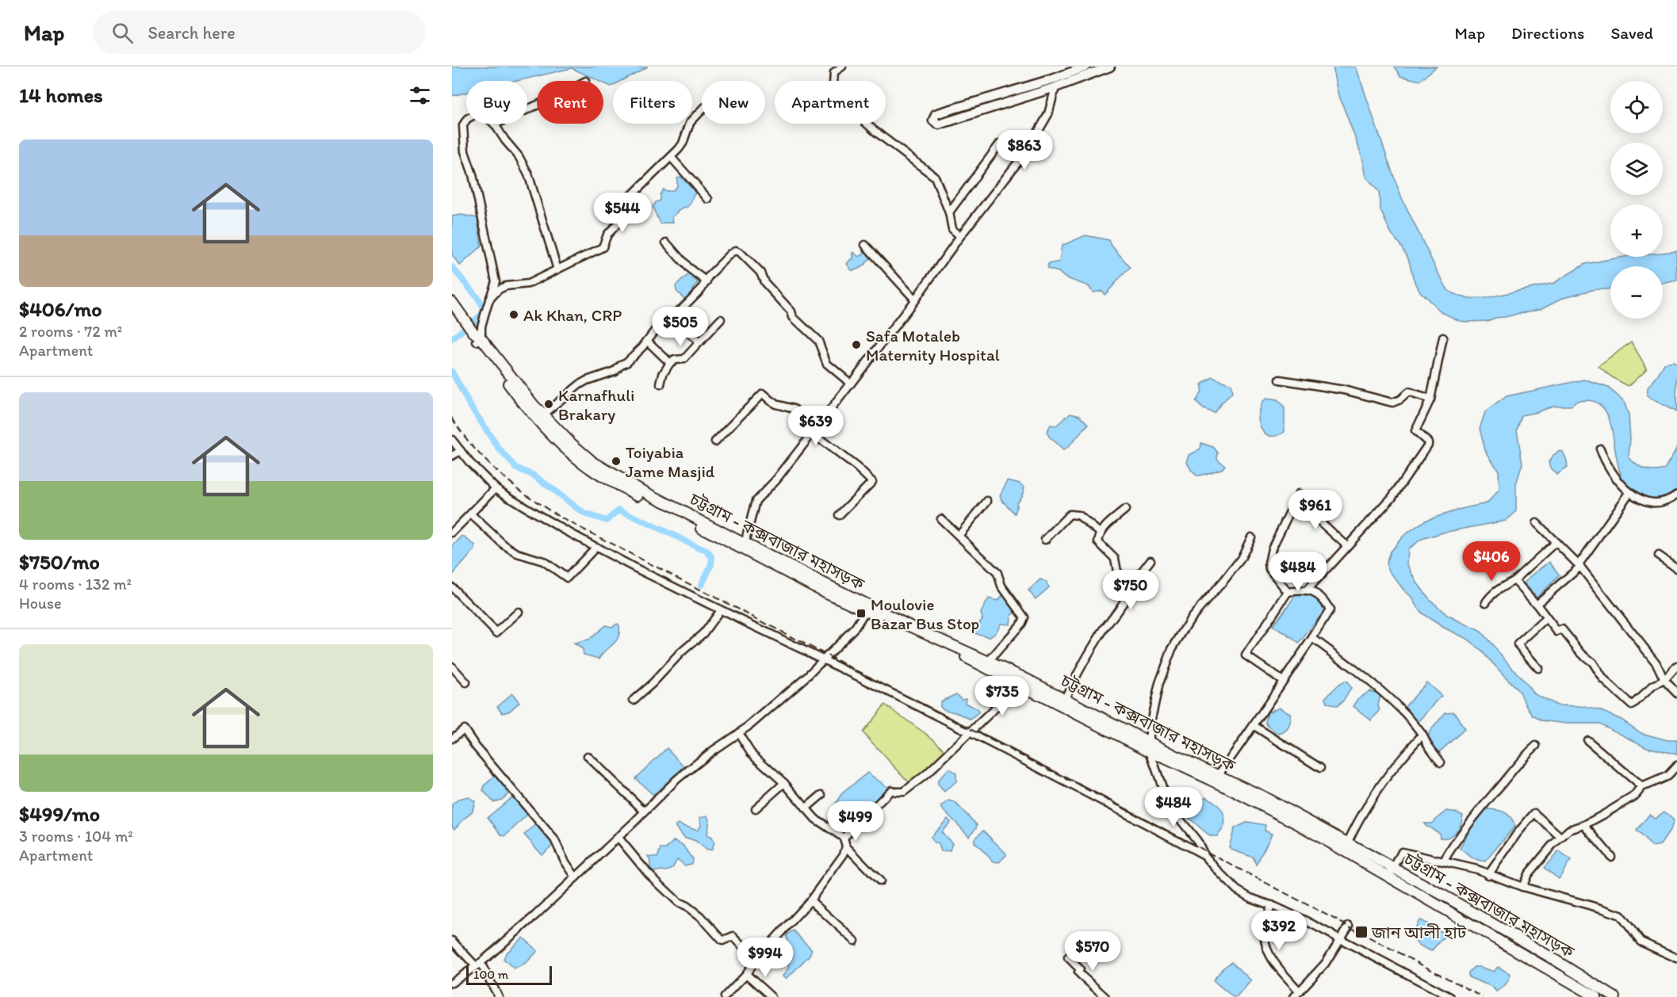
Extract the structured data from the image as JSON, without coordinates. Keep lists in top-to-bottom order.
{
  "streets": {
    "highway": ["চট্টগ্রাম - কক্সবাজার মহাসড়ক"]
  },
  "places": {
    "other": [
      "Ak Khan, CRP",
      "Safa Motaleb Maternity Hospital",
      "Karnafhuli Brakary",
      "Toiyabia Jame Masjid"
    ],
    "transit": ["Moulovie Bazar Bus Stop", "জান আলী হাট"]
  },
  "scale_bar": "100 m",
  "page": {
    "header": "Map",
    "search": "Search here",
    "nav": ["Map", "Directions", "Saved"],
    "heading": "14 homes",
    "map_buttons": ["+", "−"],
    "chip": [
      "Buy",
      "Rent",
      "Filters",
      "New",
      "Apartment"
    ],
    "list": [
      {
        "name": "$406/mo",
        "note": "2 rooms · 72 m² · Apartment"
      },
      {
        "name": "$750/mo",
        "note": "4 rooms · 132 m² · House"
      },
      {
        "name": "$499/mo",
        "note": "3 rooms · 104 m² · Apartment"
      }
    ],
    "price": [
      "$863",
      "$544",
      "$505",
      "$639",
      "$961",
      "$406",
      "$484",
      "$750",
      "$735",
      "$484",
      "$499",
      "$392",
      "$570",
      "$994"
    ],
    "scale": "100 m"
  }
}
